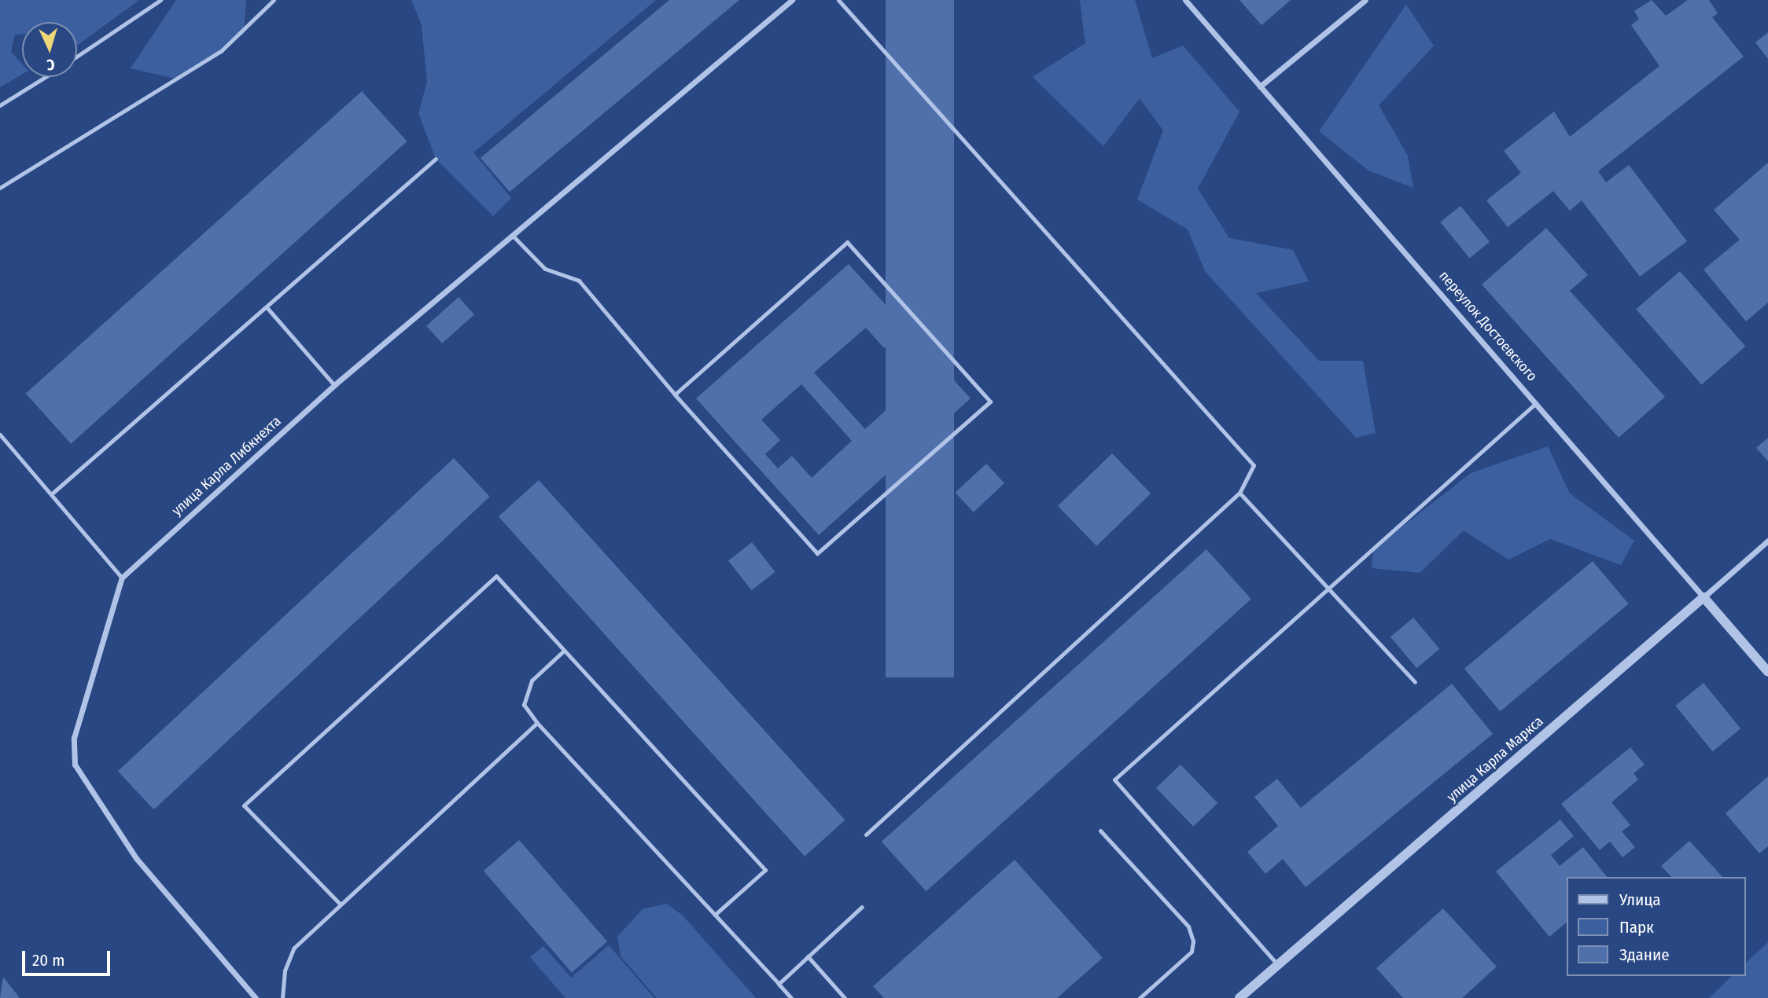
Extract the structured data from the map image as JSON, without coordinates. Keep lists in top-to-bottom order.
{
  "streets": {
    "street": ["переулок Достоевского", "улица Карла Либкнехта", "улица Карла Маркса"]
  },
  "crossings": [
    ["переулок Достоевского", "улица Карла Маркса"]
  ],
  "legend": ["Улица", "Парк", "Здание"],
  "scale_bar": "20 m",
  "north": "bottom"
}
